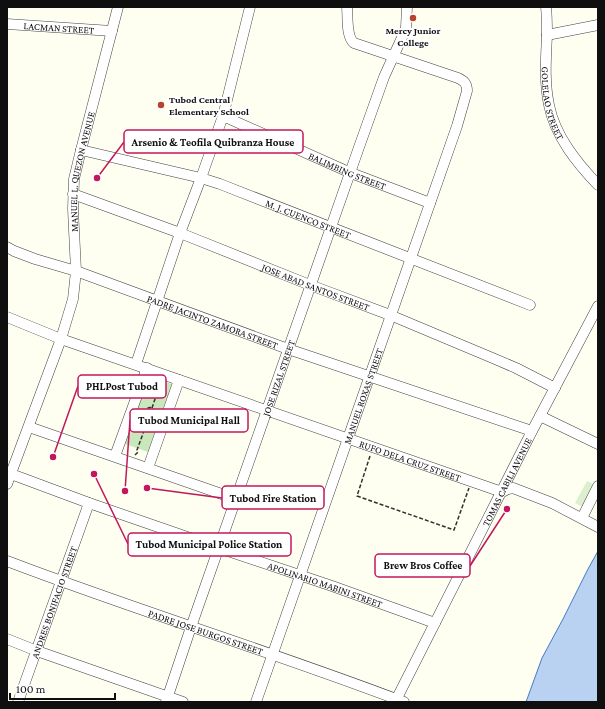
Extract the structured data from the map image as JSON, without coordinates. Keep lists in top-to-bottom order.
{
  "streets": {
    "street": [
      "LACMAN STREET",
      "GOLELAO STREET",
      "BALIMBING STREET",
      "MANUEL L. QUEZON AVENUE",
      "M. J. CUENCO STREET",
      "JOSE ABAD SANTOS STREET",
      "PADRE JACINTO ZAMORA STREET",
      "JOSE RIZAL STREET",
      "MANUEL ROXAS STREET",
      "RUFO DELA CRUZ STREET",
      "TOMAS CABILI AVENUE",
      "APOLINARIO MABINI STREET",
      "ANDRES BONIFACIO STREET",
      "PADRE JOSE BURGOS STREET"
    ]
  },
  "crossings": [
    ["LACMAN STREET", "MANUEL L. QUEZON AVENUE"],
    ["BALIMBING STREET", "JOSE RIZAL STREET"],
    ["BALIMBING STREET", "MANUEL ROXAS STREET"],
    ["MANUEL L. QUEZON AVENUE", "M. J. CUENCO STREET"],
    ["MANUEL L. QUEZON AVENUE", "JOSE ABAD SANTOS STREET"],
    ["MANUEL L. QUEZON AVENUE", "PADRE JACINTO ZAMORA STREET"],
    ["MANUEL L. QUEZON AVENUE", "RUFO DELA CRUZ STREET"],
    ["MANUEL L. QUEZON AVENUE", "APOLINARIO MABINI STREET"],
    ["M. J. CUENCO STREET", "JOSE RIZAL STREET"],
    ["M. J. CUENCO STREET", "MANUEL ROXAS STREET"],
    ["JOSE ABAD SANTOS STREET", "JOSE RIZAL STREET"],
    ["JOSE ABAD SANTOS STREET", "MANUEL ROXAS STREET"],
    ["JOSE ABAD SANTOS STREET", "TOMAS CABILI AVENUE"],
    ["PADRE JACINTO ZAMORA STREET", "JOSE RIZAL STREET"],
    ["PADRE JACINTO ZAMORA STREET", "MANUEL ROXAS STREET"],
    ["PADRE JACINTO ZAMORA STREET", "TOMAS CABILI AVENUE"],
    ["JOSE RIZAL STREET", "MANUEL ROXAS STREET"],
    ["JOSE RIZAL STREET", "RUFO DELA CRUZ STREET"],
    ["JOSE RIZAL STREET", "APOLINARIO MABINI STREET"],
    ["JOSE RIZAL STREET", "PADRE JOSE BURGOS STREET"],
    ["MANUEL ROXAS STREET", "RUFO DELA CRUZ STREET"],
    ["MANUEL ROXAS STREET", "APOLINARIO MABINI STREET"],
    ["MANUEL ROXAS STREET", "PADRE JOSE BURGOS STREET"],
    ["RUFO DELA CRUZ STREET", "TOMAS CABILI AVENUE"],
    ["TOMAS CABILI AVENUE", "APOLINARIO MABINI STREET"],
    ["TOMAS CABILI AVENUE", "PADRE JOSE BURGOS STREET"],
    ["APOLINARIO MABINI STREET", "ANDRES BONIFACIO STREET"],
    ["ANDRES BONIFACIO STREET", "PADRE JOSE BURGOS STREET"]
  ],
  "places": [
    "Mercy Junior College",
    "Tubod Central Elementary School",
    "Arsenio & Teofila Quibranza House",
    "PHLPost Tubod",
    "Tubod Municipal Police Station",
    "Tubod Fire Station",
    "Tubod Municipal Hall",
    "Brew Bros Coffee"
  ],
  "scale_bar": "100 m"
}
